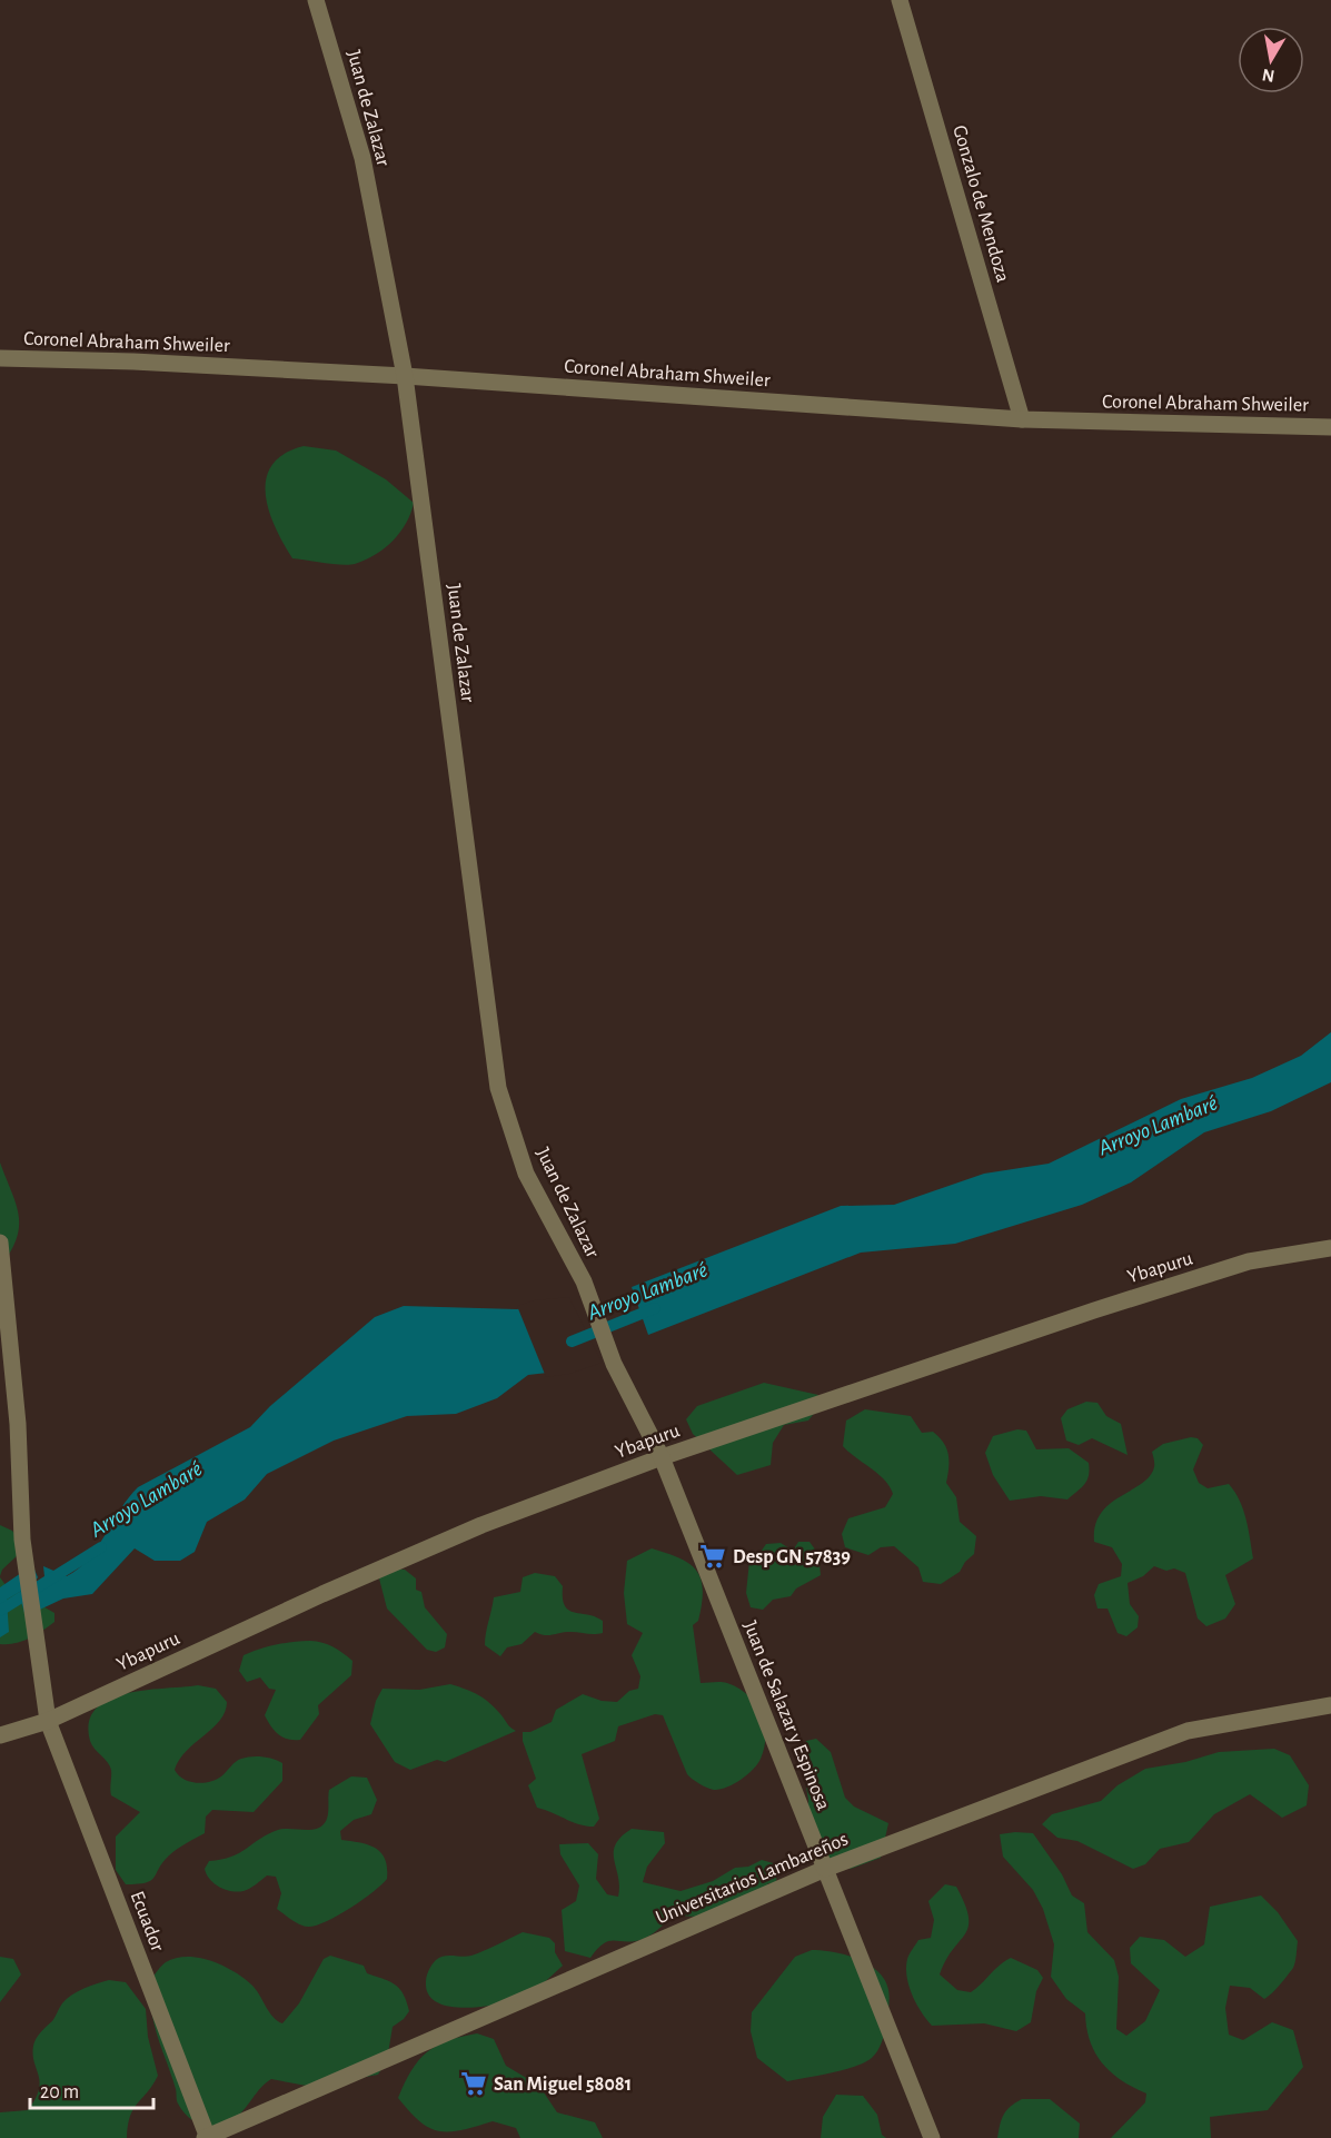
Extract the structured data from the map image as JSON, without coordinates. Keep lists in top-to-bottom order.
{
  "streets": {
    "street": [
      "Juan de Zalazar",
      "Gonzalo de Mendoza",
      "Coronel Abraham Shweiler",
      "Ybapuru",
      "Juan de Salazar y Espinosa",
      "Universitarios Lambareños",
      "Ecuador"
    ]
  },
  "crossings": [
    ["Juan de Zalazar", "Coronel Abraham Shweiler"],
    ["Juan de Zalazar", "Ybapuru"],
    ["Juan de Zalazar", "Juan de Salazar y Espinosa"],
    ["Gonzalo de Mendoza", "Coronel Abraham Shweiler"],
    ["Ybapuru", "Juan de Salazar y Espinosa"],
    ["Ybapuru", "Ecuador"],
    ["Juan de Salazar y Espinosa", "Universitarios Lambareños"],
    ["Universitarios Lambareños", "Ecuador"]
  ],
  "water": ["Arroyo Lambaré"],
  "places": {
    "supermarket": ["Desp GN 57839", "San Miguel 58081"]
  },
  "scale_bar": "20 m",
  "north": "bottom"
}
